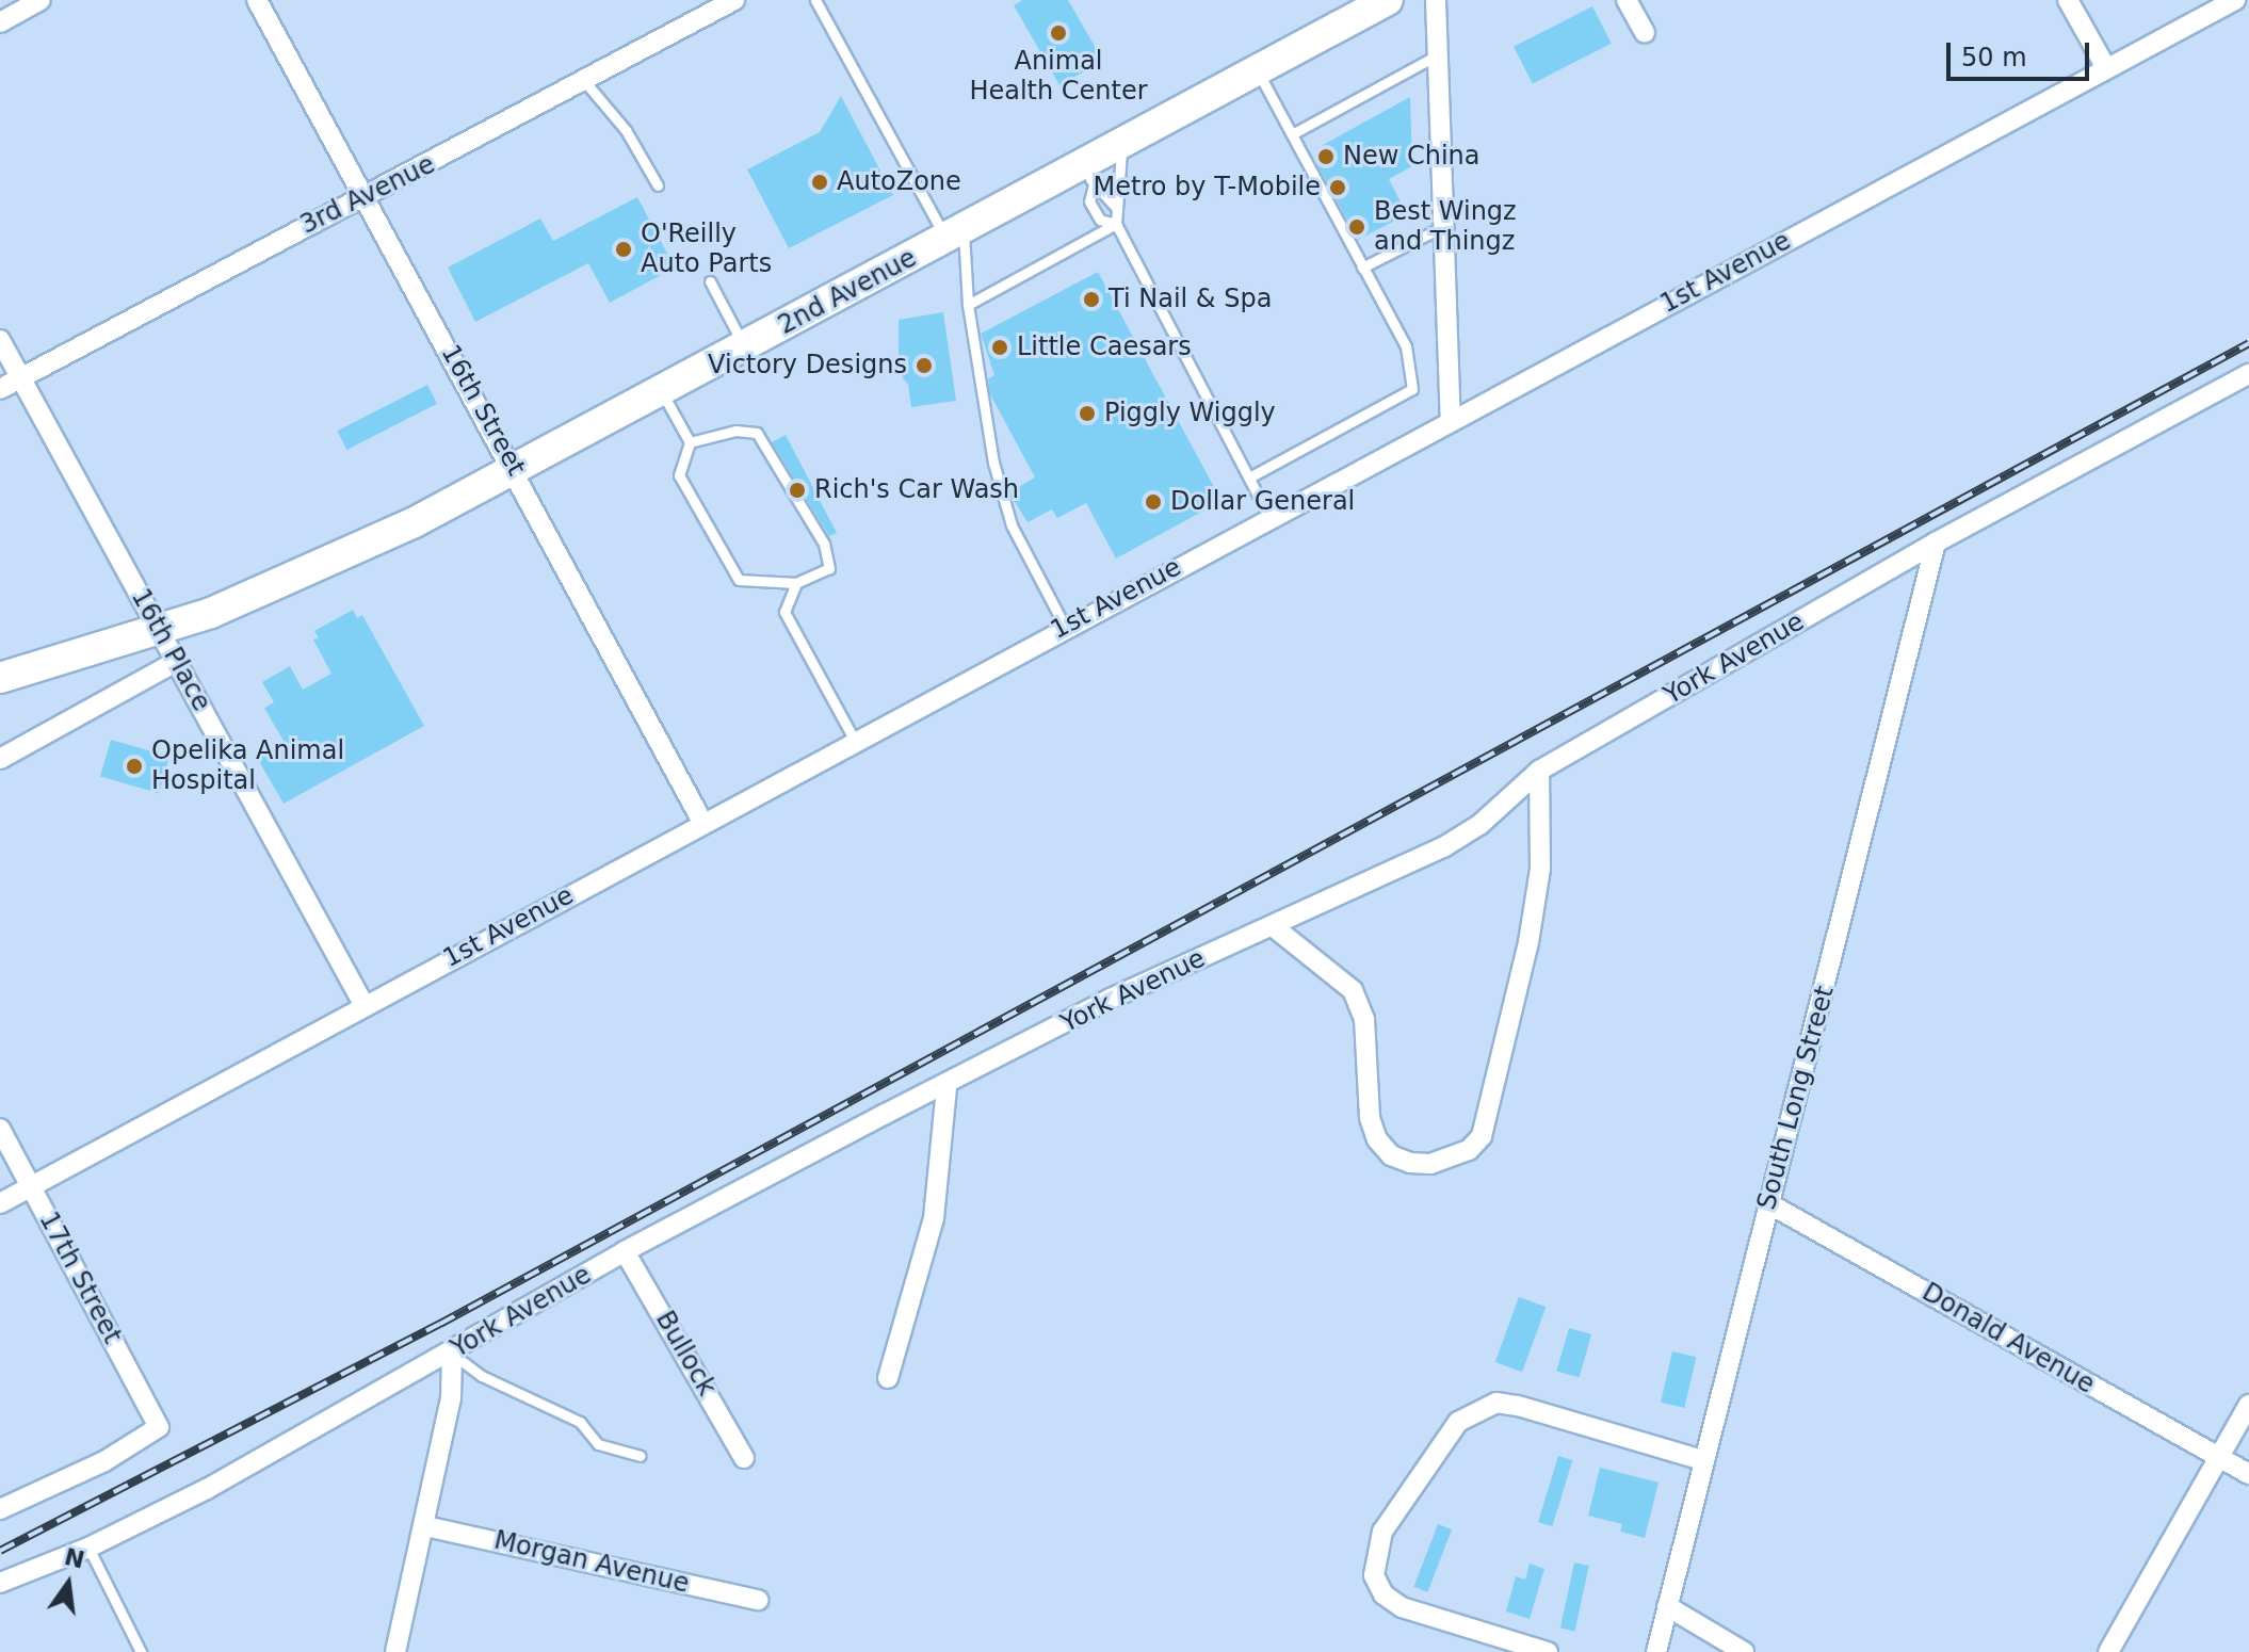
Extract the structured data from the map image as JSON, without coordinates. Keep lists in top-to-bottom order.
{
  "streets": {
    "main road": ["2nd Avenue"],
    "street": [
      "3rd Avenue",
      "1st Avenue",
      "16th Street",
      "16th Place",
      "York Avenue",
      "South Long Street",
      "17th Street",
      "Donald Avenue",
      "Bullock",
      "Morgan Avenue"
    ]
  },
  "crossings": [
    ["3rd Avenue", "16th Street"],
    ["3rd Avenue", "16th Place"],
    ["1st Avenue", "16th Street"],
    ["1st Avenue", "16th Place"],
    ["1st Avenue", "17th Street"],
    ["2nd Avenue", "16th Street"],
    ["2nd Avenue", "16th Place"],
    ["York Avenue", "South Long Street"],
    ["York Avenue", "Bullock"],
    ["South Long Street", "Donald Avenue"]
  ],
  "places": [
    "Animal Health Center",
    "New China",
    "AutoZone",
    "Metro by T-Mobile",
    "Best Wingz and Thingz",
    "O'Reilly Auto Parts",
    "Ti Nail & Spa",
    "Little Caesars",
    "Victory Designs",
    "Piggly Wiggly",
    "Rich's Car Wash",
    "Dollar General",
    "Opelika Animal Hospital"
  ],
  "scale_bar": "50 m",
  "north": "top"
}
